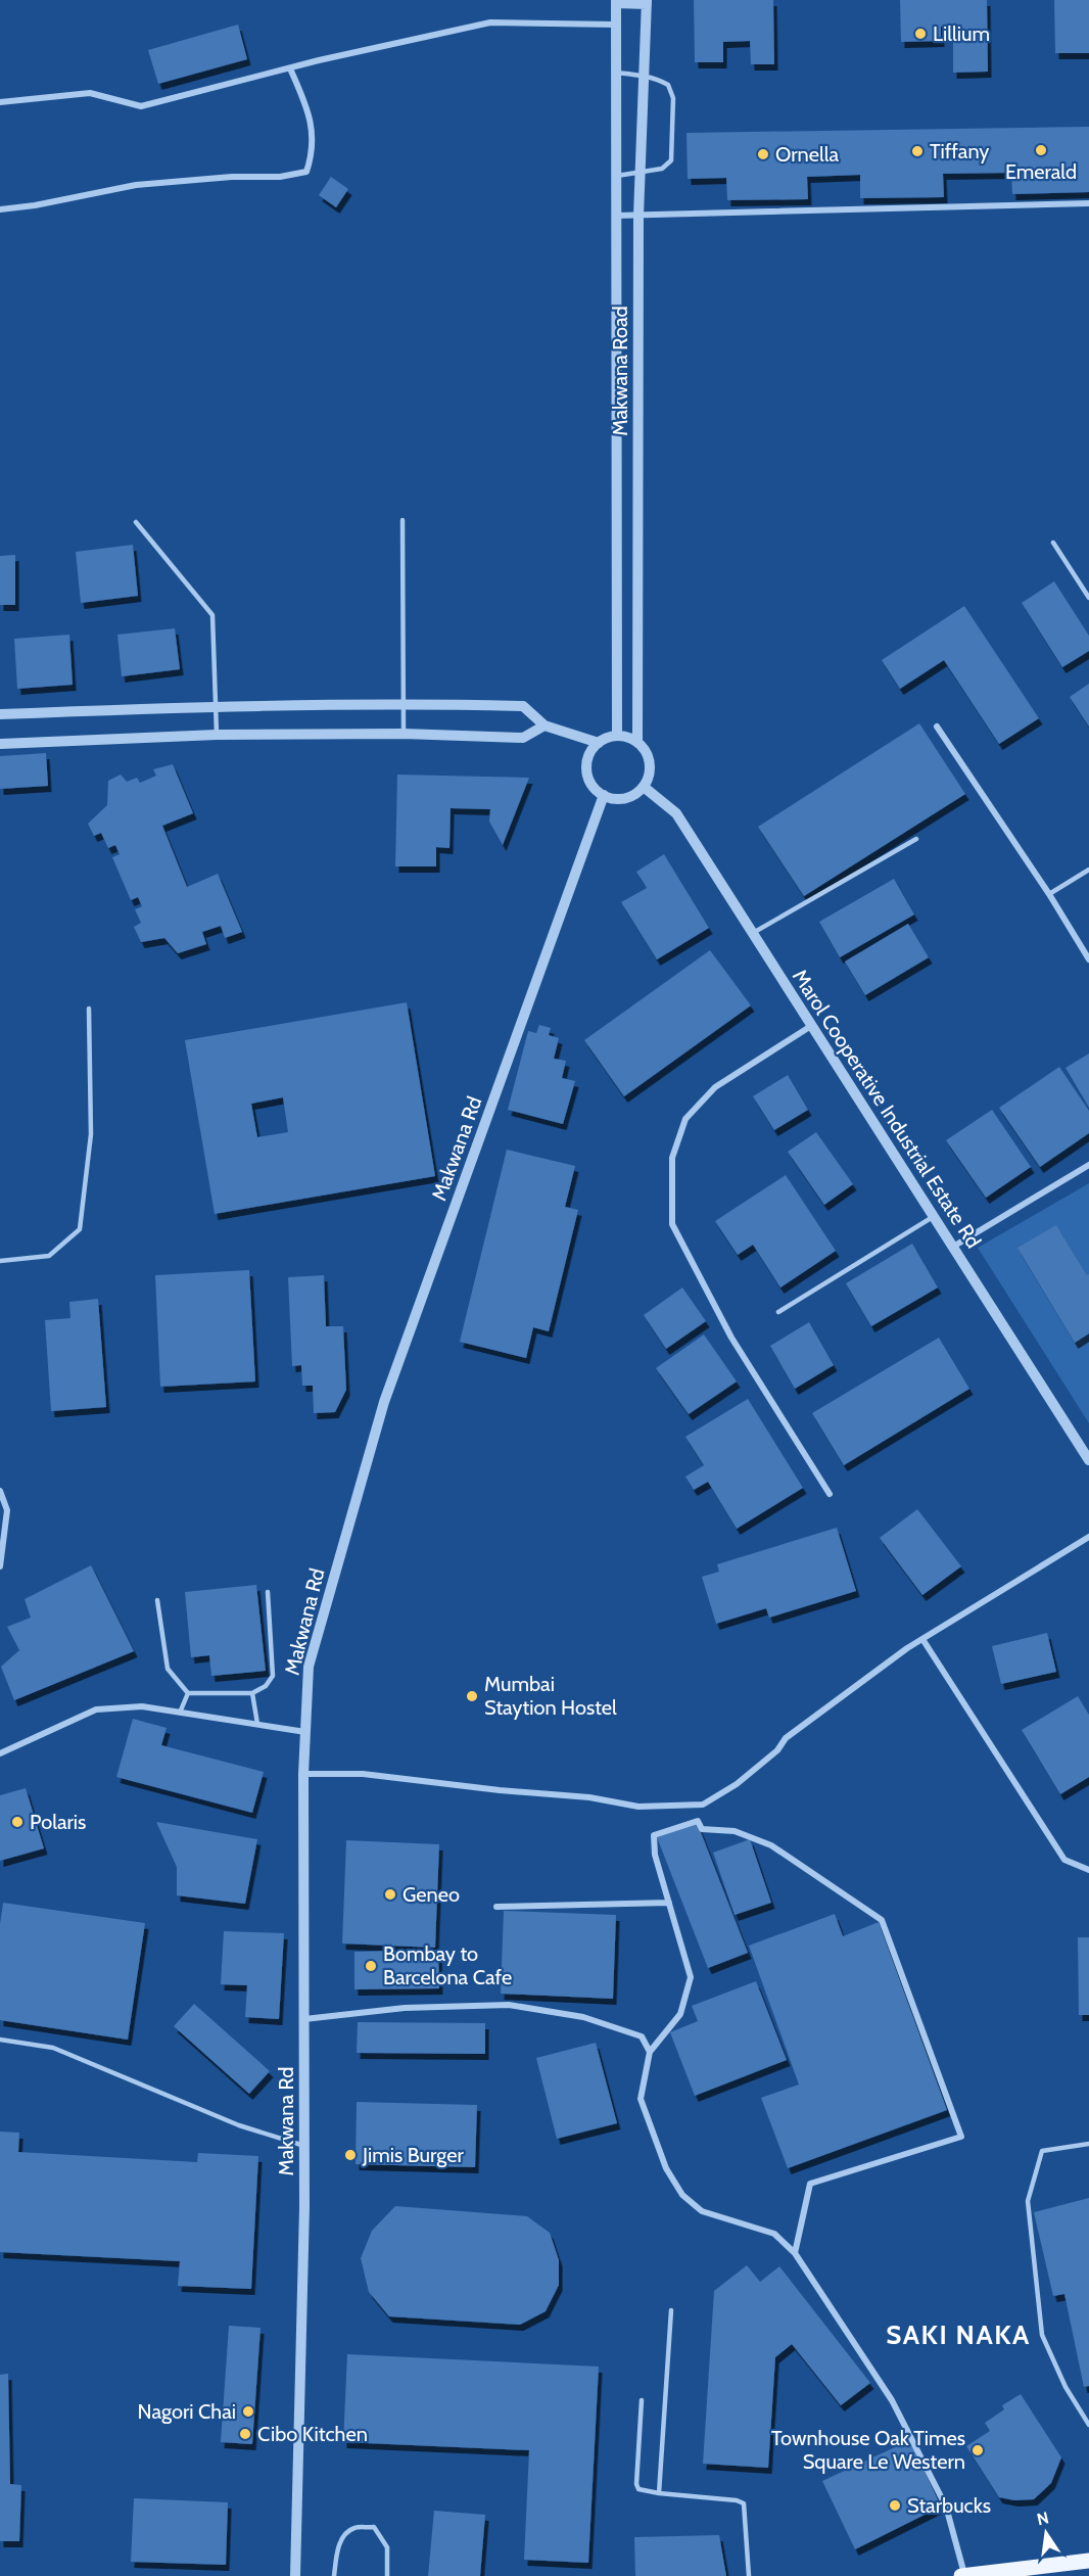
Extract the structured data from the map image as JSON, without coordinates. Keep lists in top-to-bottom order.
{
  "streets": {
    "street": ["Makwana Road", "Marol Cooperative Industrial Estate Rd", "Makwana Rd"]
  },
  "crossings": [
    ["Makwana Road", "Marol Cooperative Industrial Estate Rd"],
    ["Makwana Road", "Makwana Rd"],
    ["Marol Cooperative Industrial Estate Rd", "Makwana Rd"]
  ],
  "districts": ["SAKI NAKA"],
  "places": [
    "Lillium",
    "Emerald",
    "Tiffany",
    "Ornella",
    "Mumbai Staytion Hostel",
    "Polaris",
    "Geneo",
    "Bombay to Barcelona Cafe",
    "Jimis Burger",
    "Nagori Chai",
    "Cibo Kitchen",
    "Townhouse Oak Times Square Le Western",
    "Starbucks"
  ],
  "north": "top"
}
